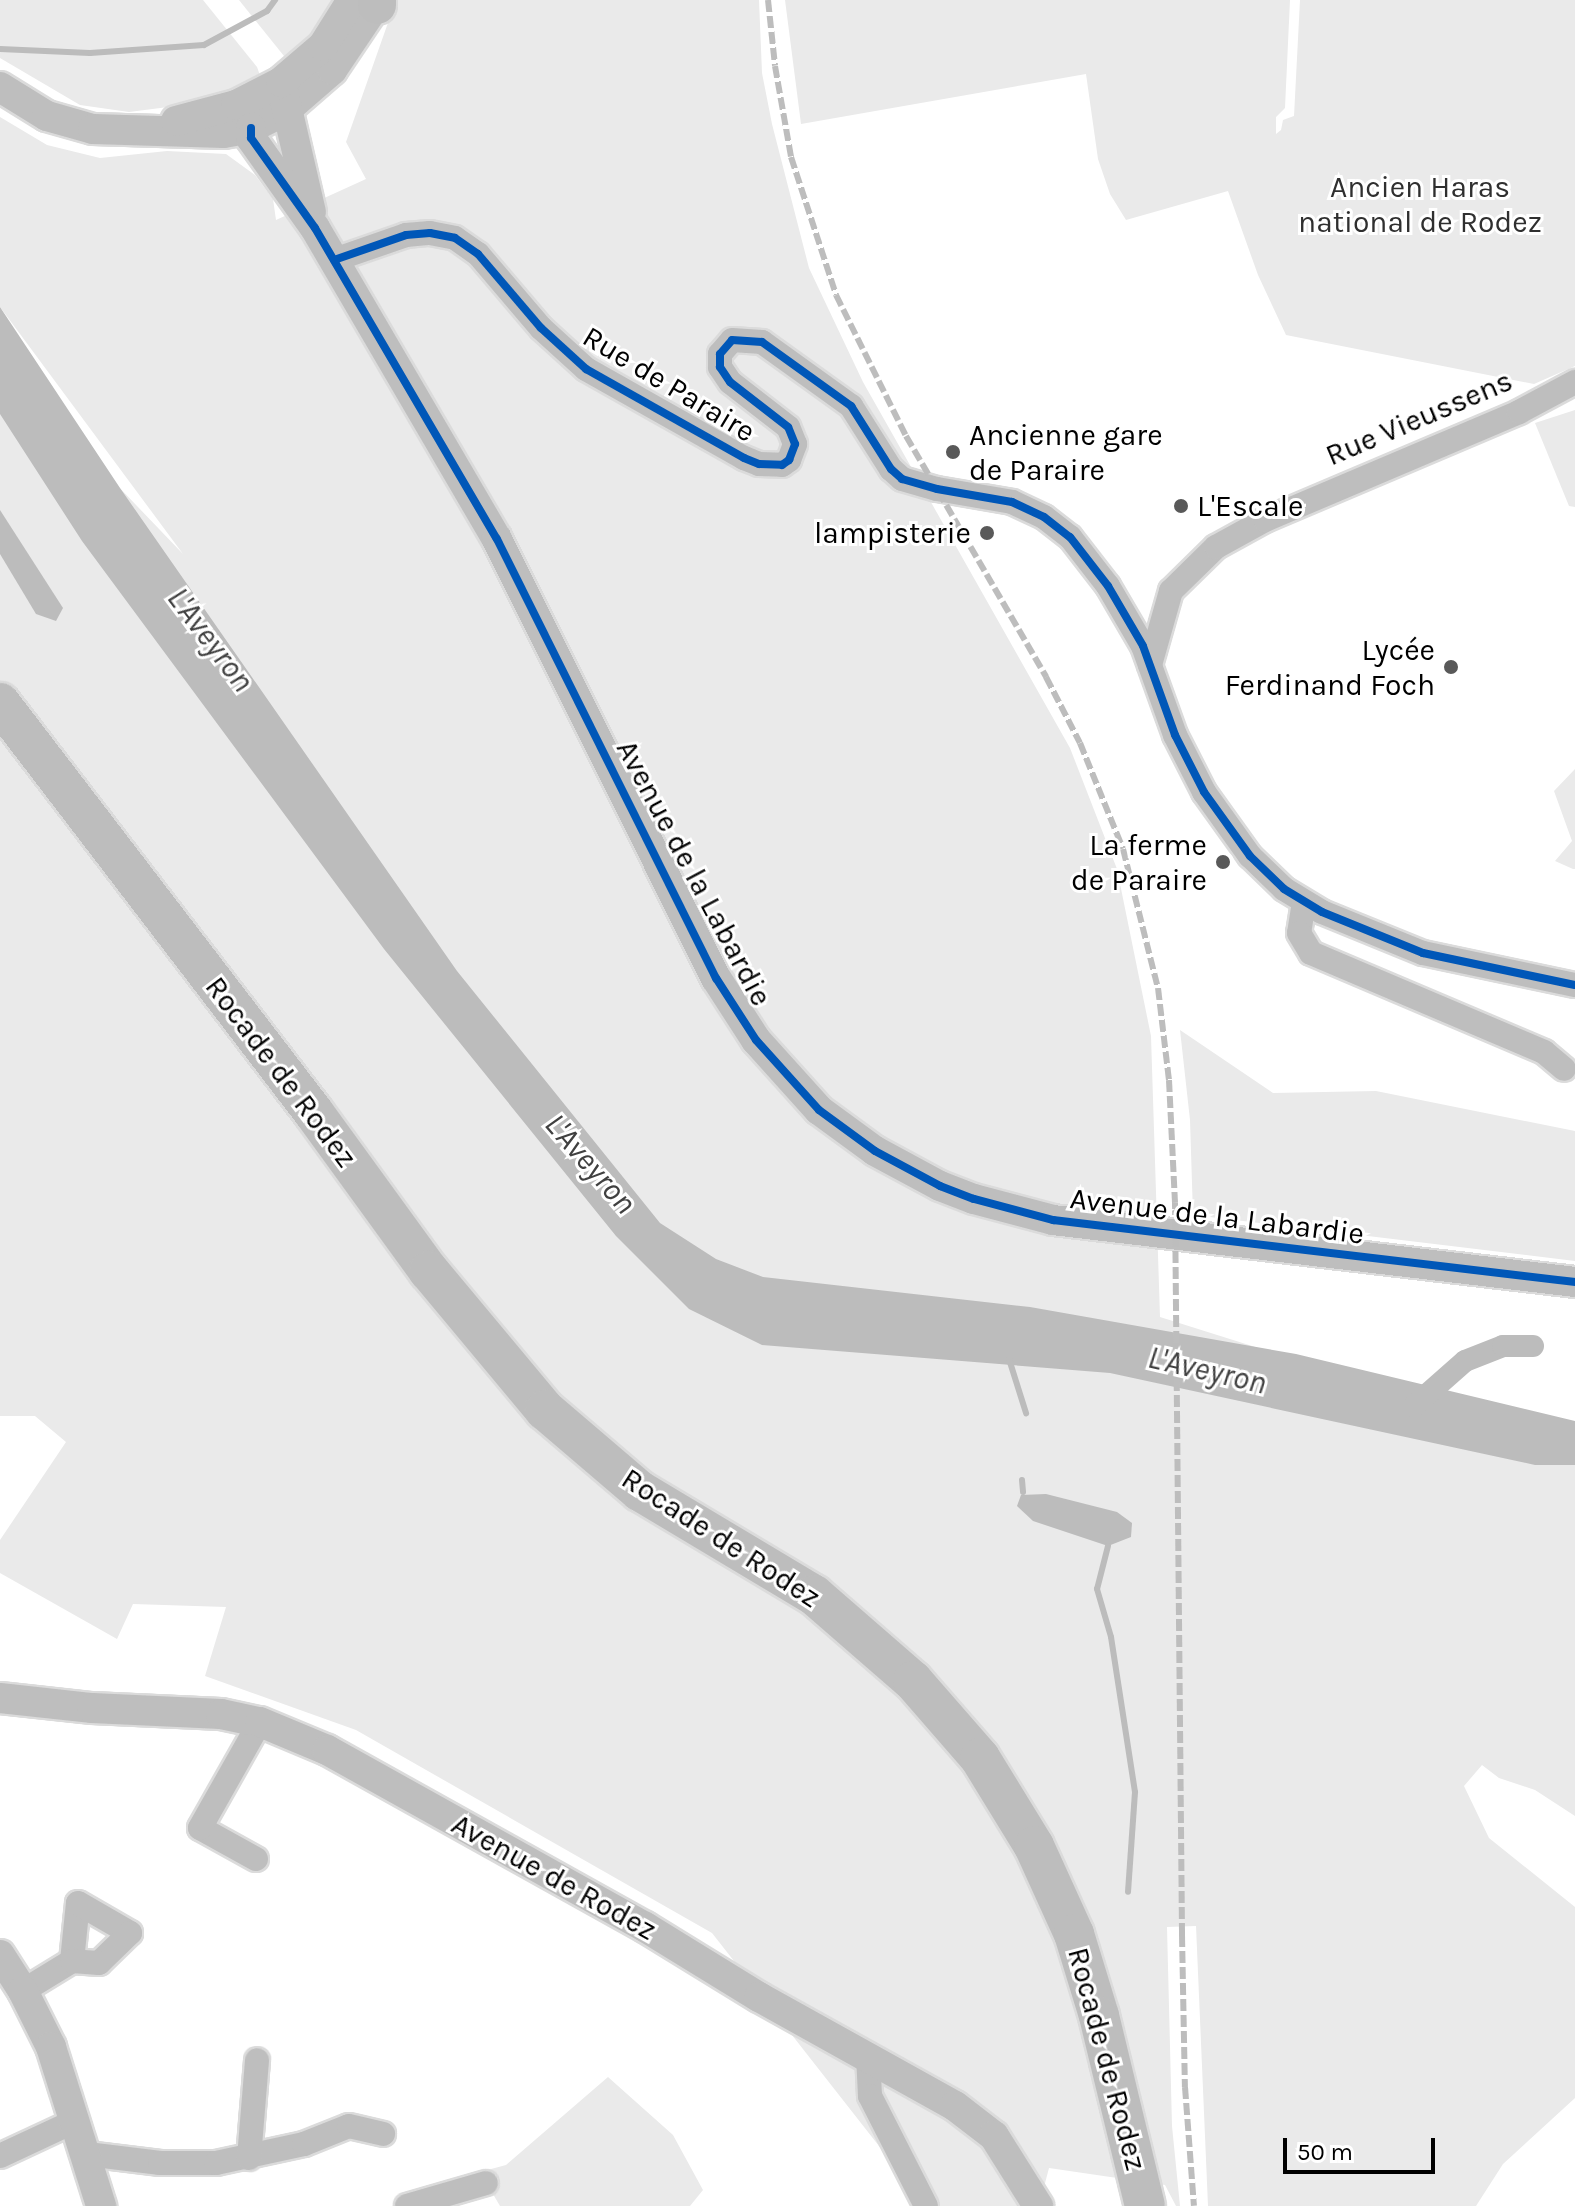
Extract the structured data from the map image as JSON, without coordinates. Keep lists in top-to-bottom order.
{
  "streets": {
    "highway": ["Rocade de Rodez"],
    "street": [
      "Rue de Paraire",
      "Rue Vieussens",
      "Avenue de la Labardie",
      "Avenue de Rodez"
    ]
  },
  "crossings": [
    ["Rue de Paraire", "Rue Vieussens"],
    ["Rue de Paraire", "Avenue de la Labardie"]
  ],
  "water": ["L'Aveyron"],
  "parks": ["Ancien Haras national de Rodez"],
  "places": [
    "Ancienne gare de Paraire",
    "L'Escale",
    "lampisterie",
    "Lycée Ferdinand Foch",
    "La ferme de Paraire"
  ],
  "scale_bar": "50 m"
}
